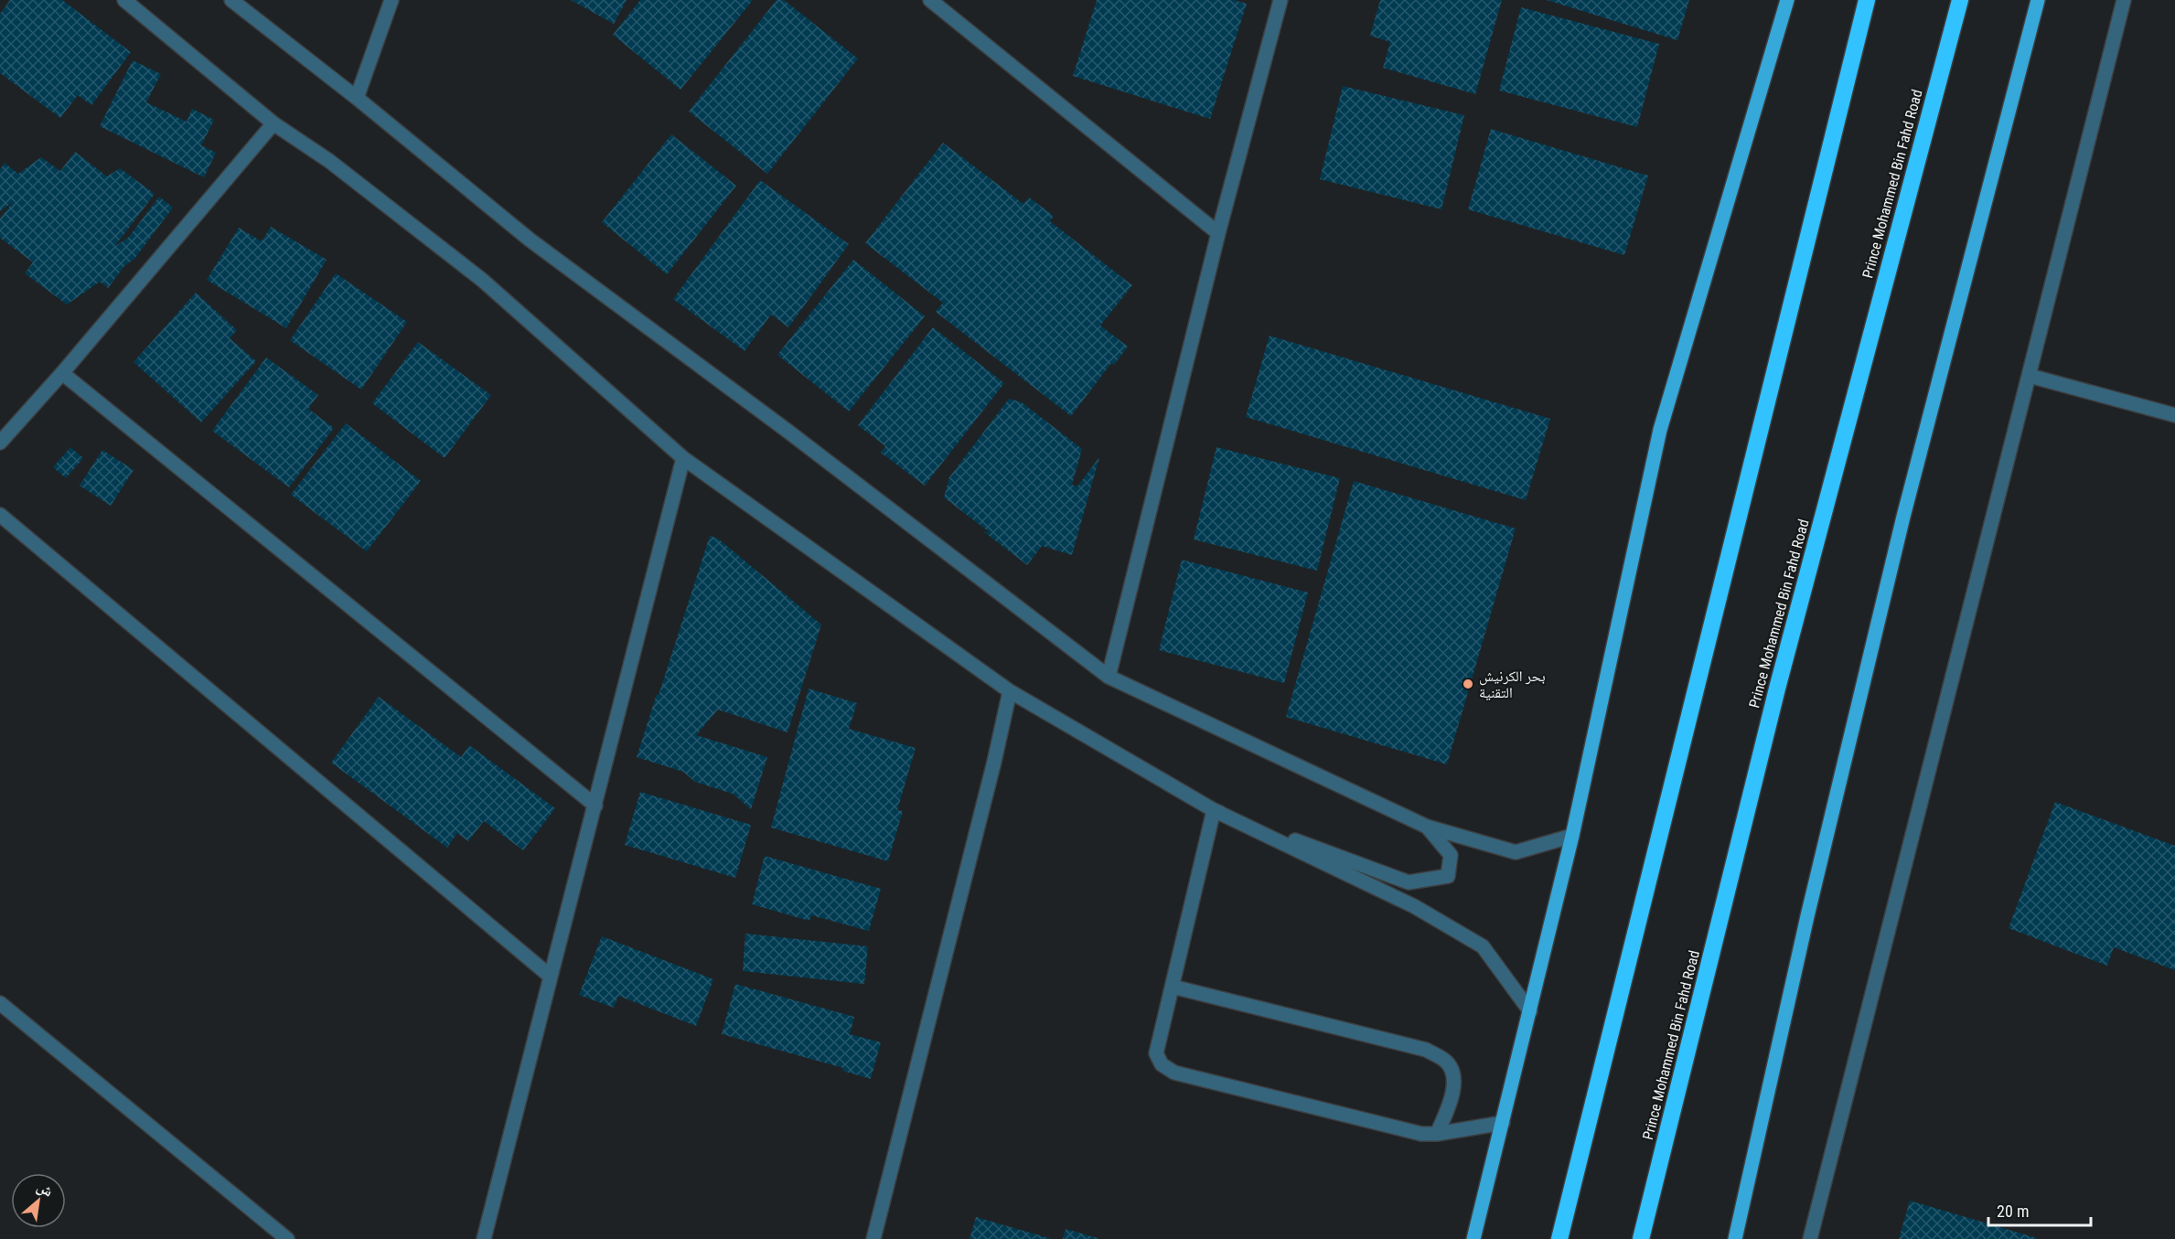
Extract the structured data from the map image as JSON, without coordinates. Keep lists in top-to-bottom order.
{
  "streets": {
    "highway": ["Prince Mohammed Bin Fahd Road"]
  },
  "places": ["بحر الكرنيش التقنية"],
  "scale_bar": "20 m",
  "north": "top right"
}
